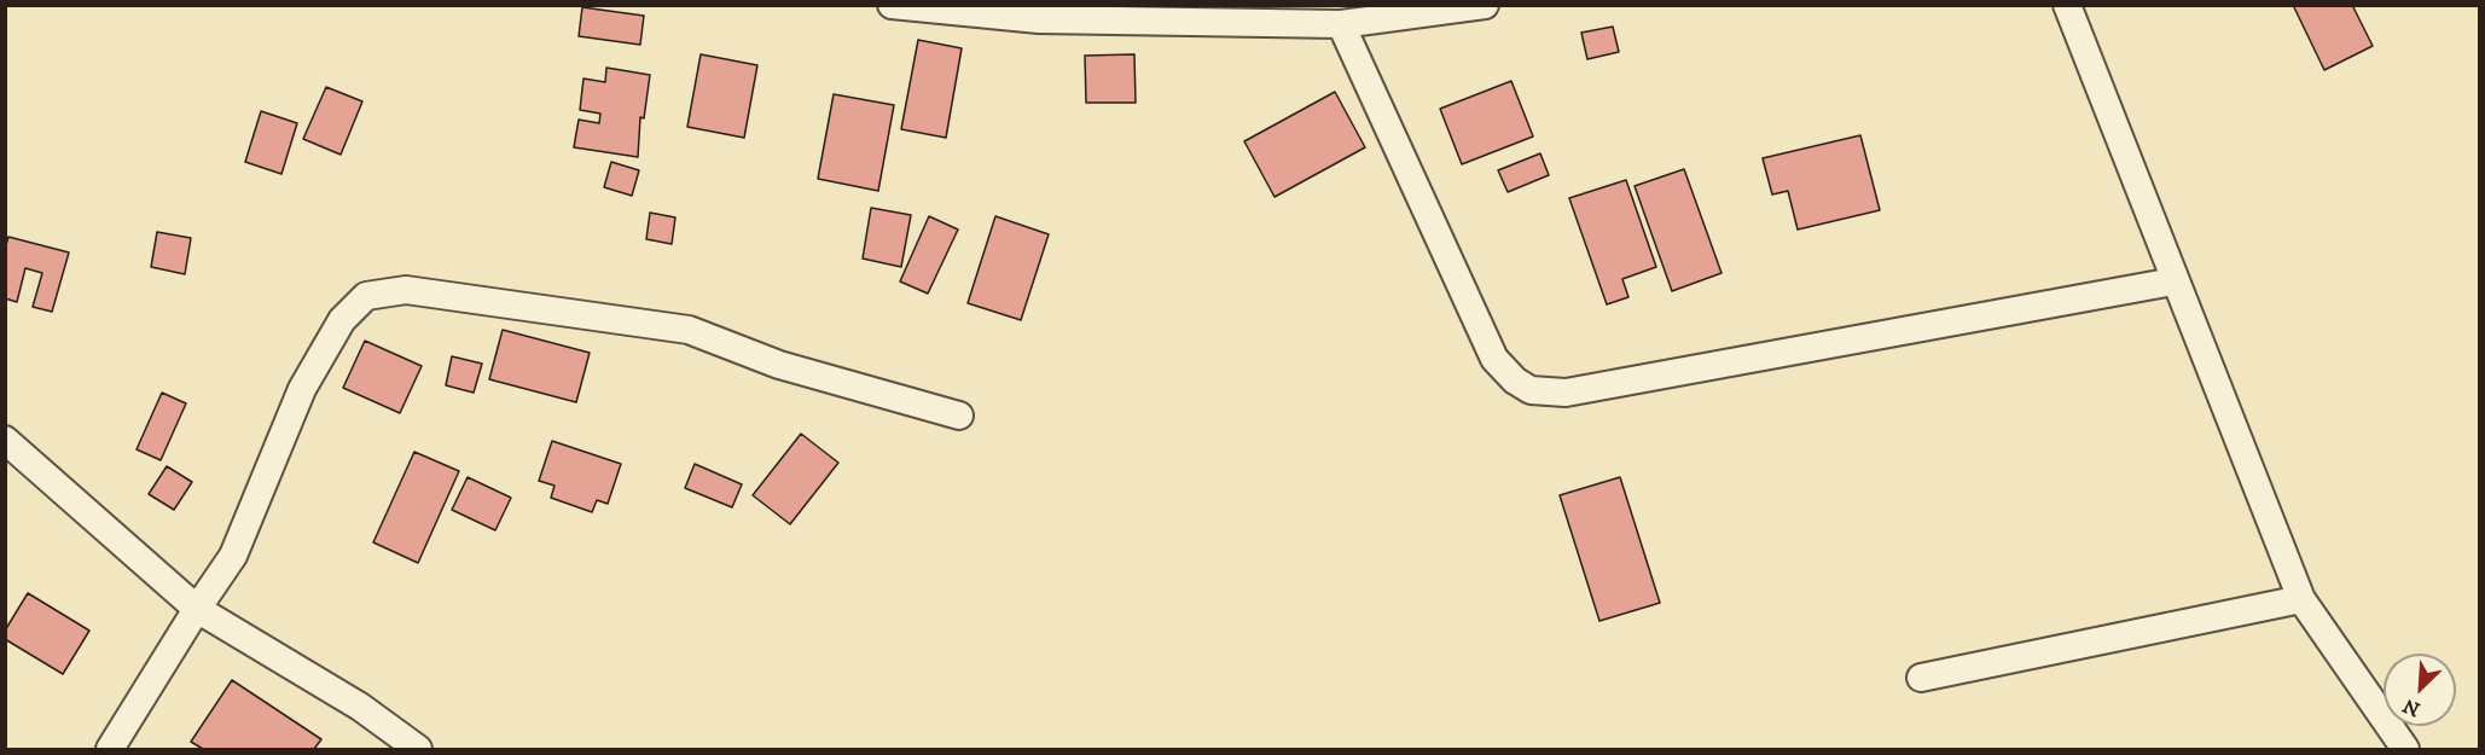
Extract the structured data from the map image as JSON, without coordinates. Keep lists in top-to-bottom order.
{
  "north": "bottom left"
}
